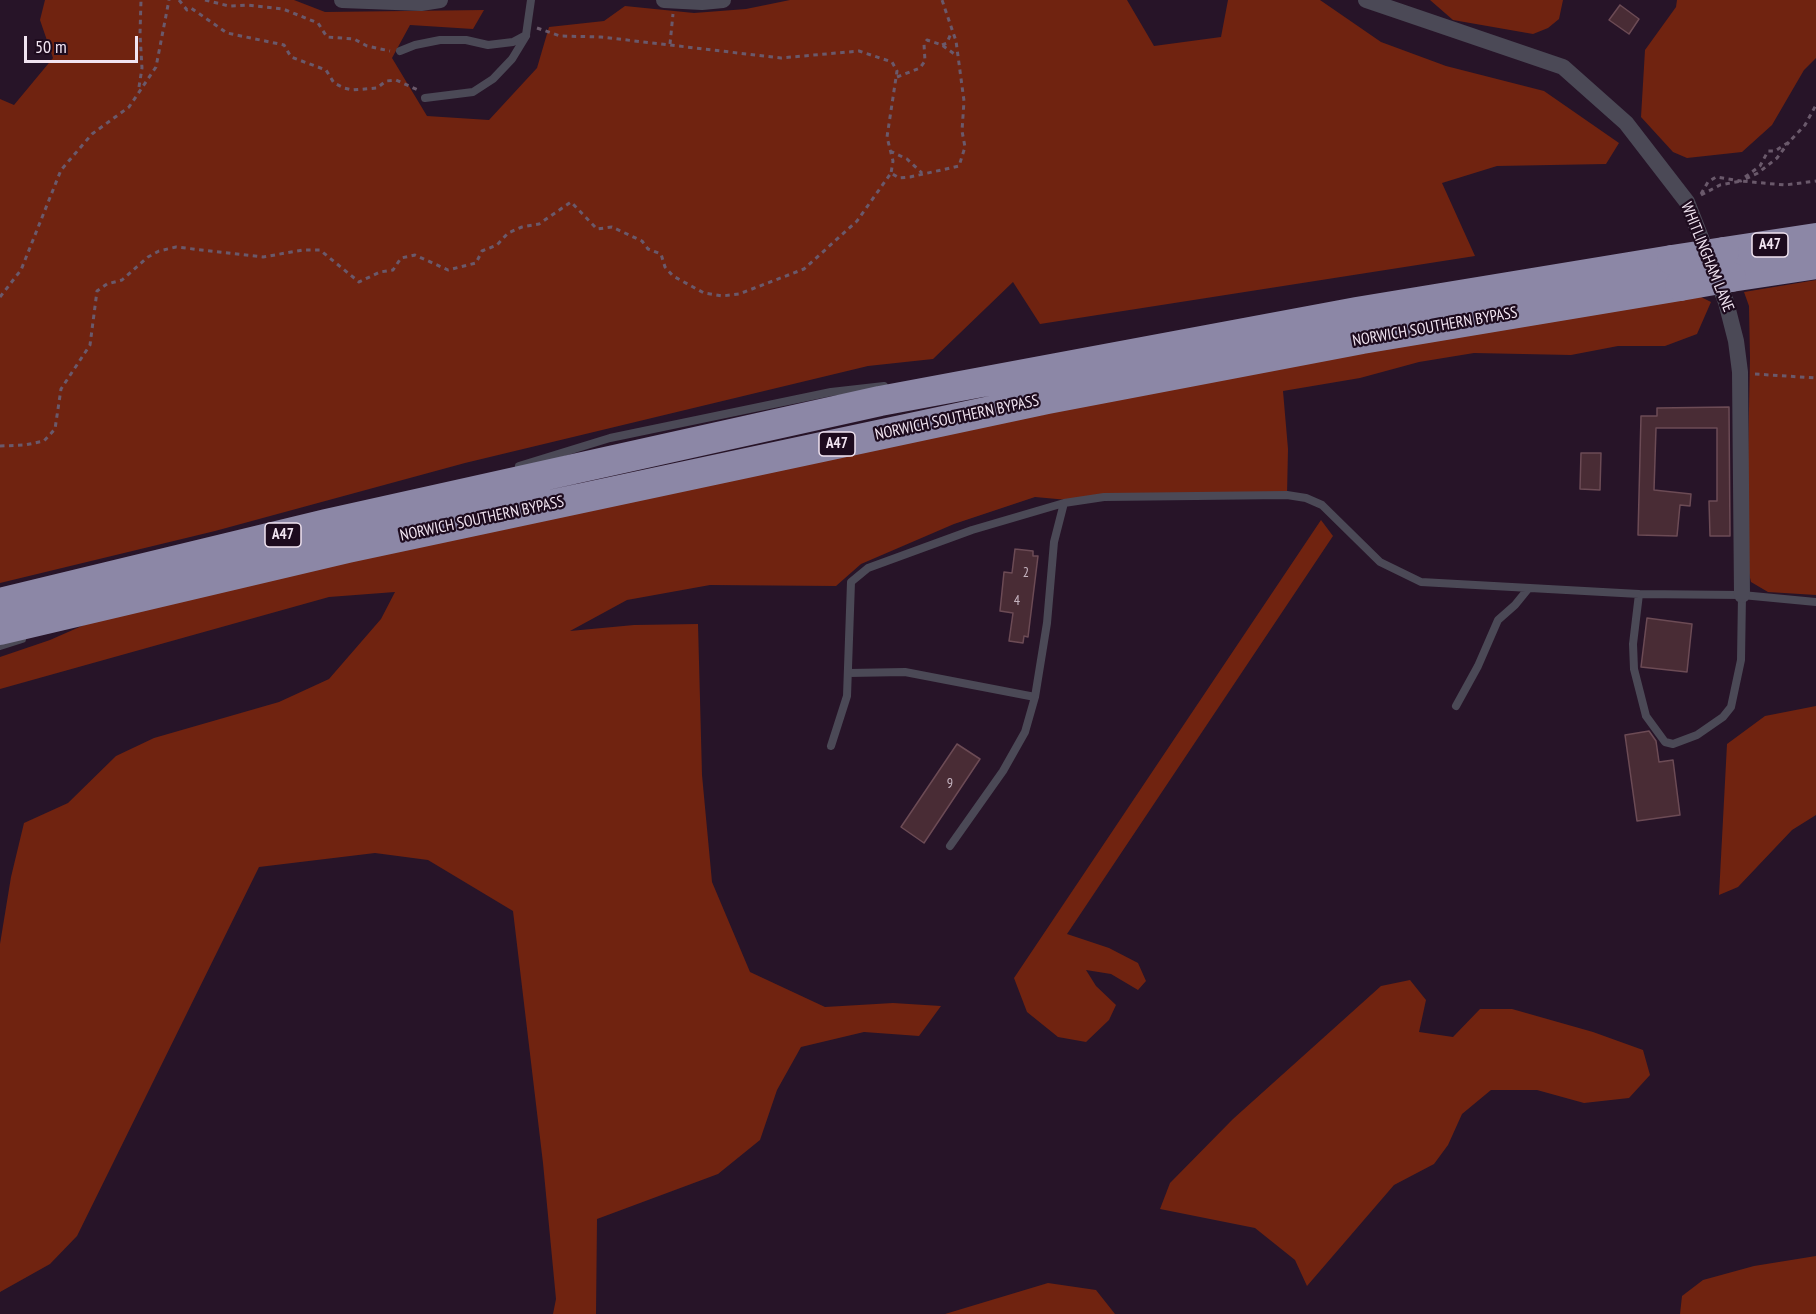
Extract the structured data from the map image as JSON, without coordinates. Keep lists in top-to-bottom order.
{
  "streets": {
    "highway": ["A47", "NORWICH SOUTHERN BYPASS"],
    "street": ["WHITLINGHAM LANE"]
  },
  "house_numbers": ["2", "4", "9"],
  "scale_bar": "50 m"
}
